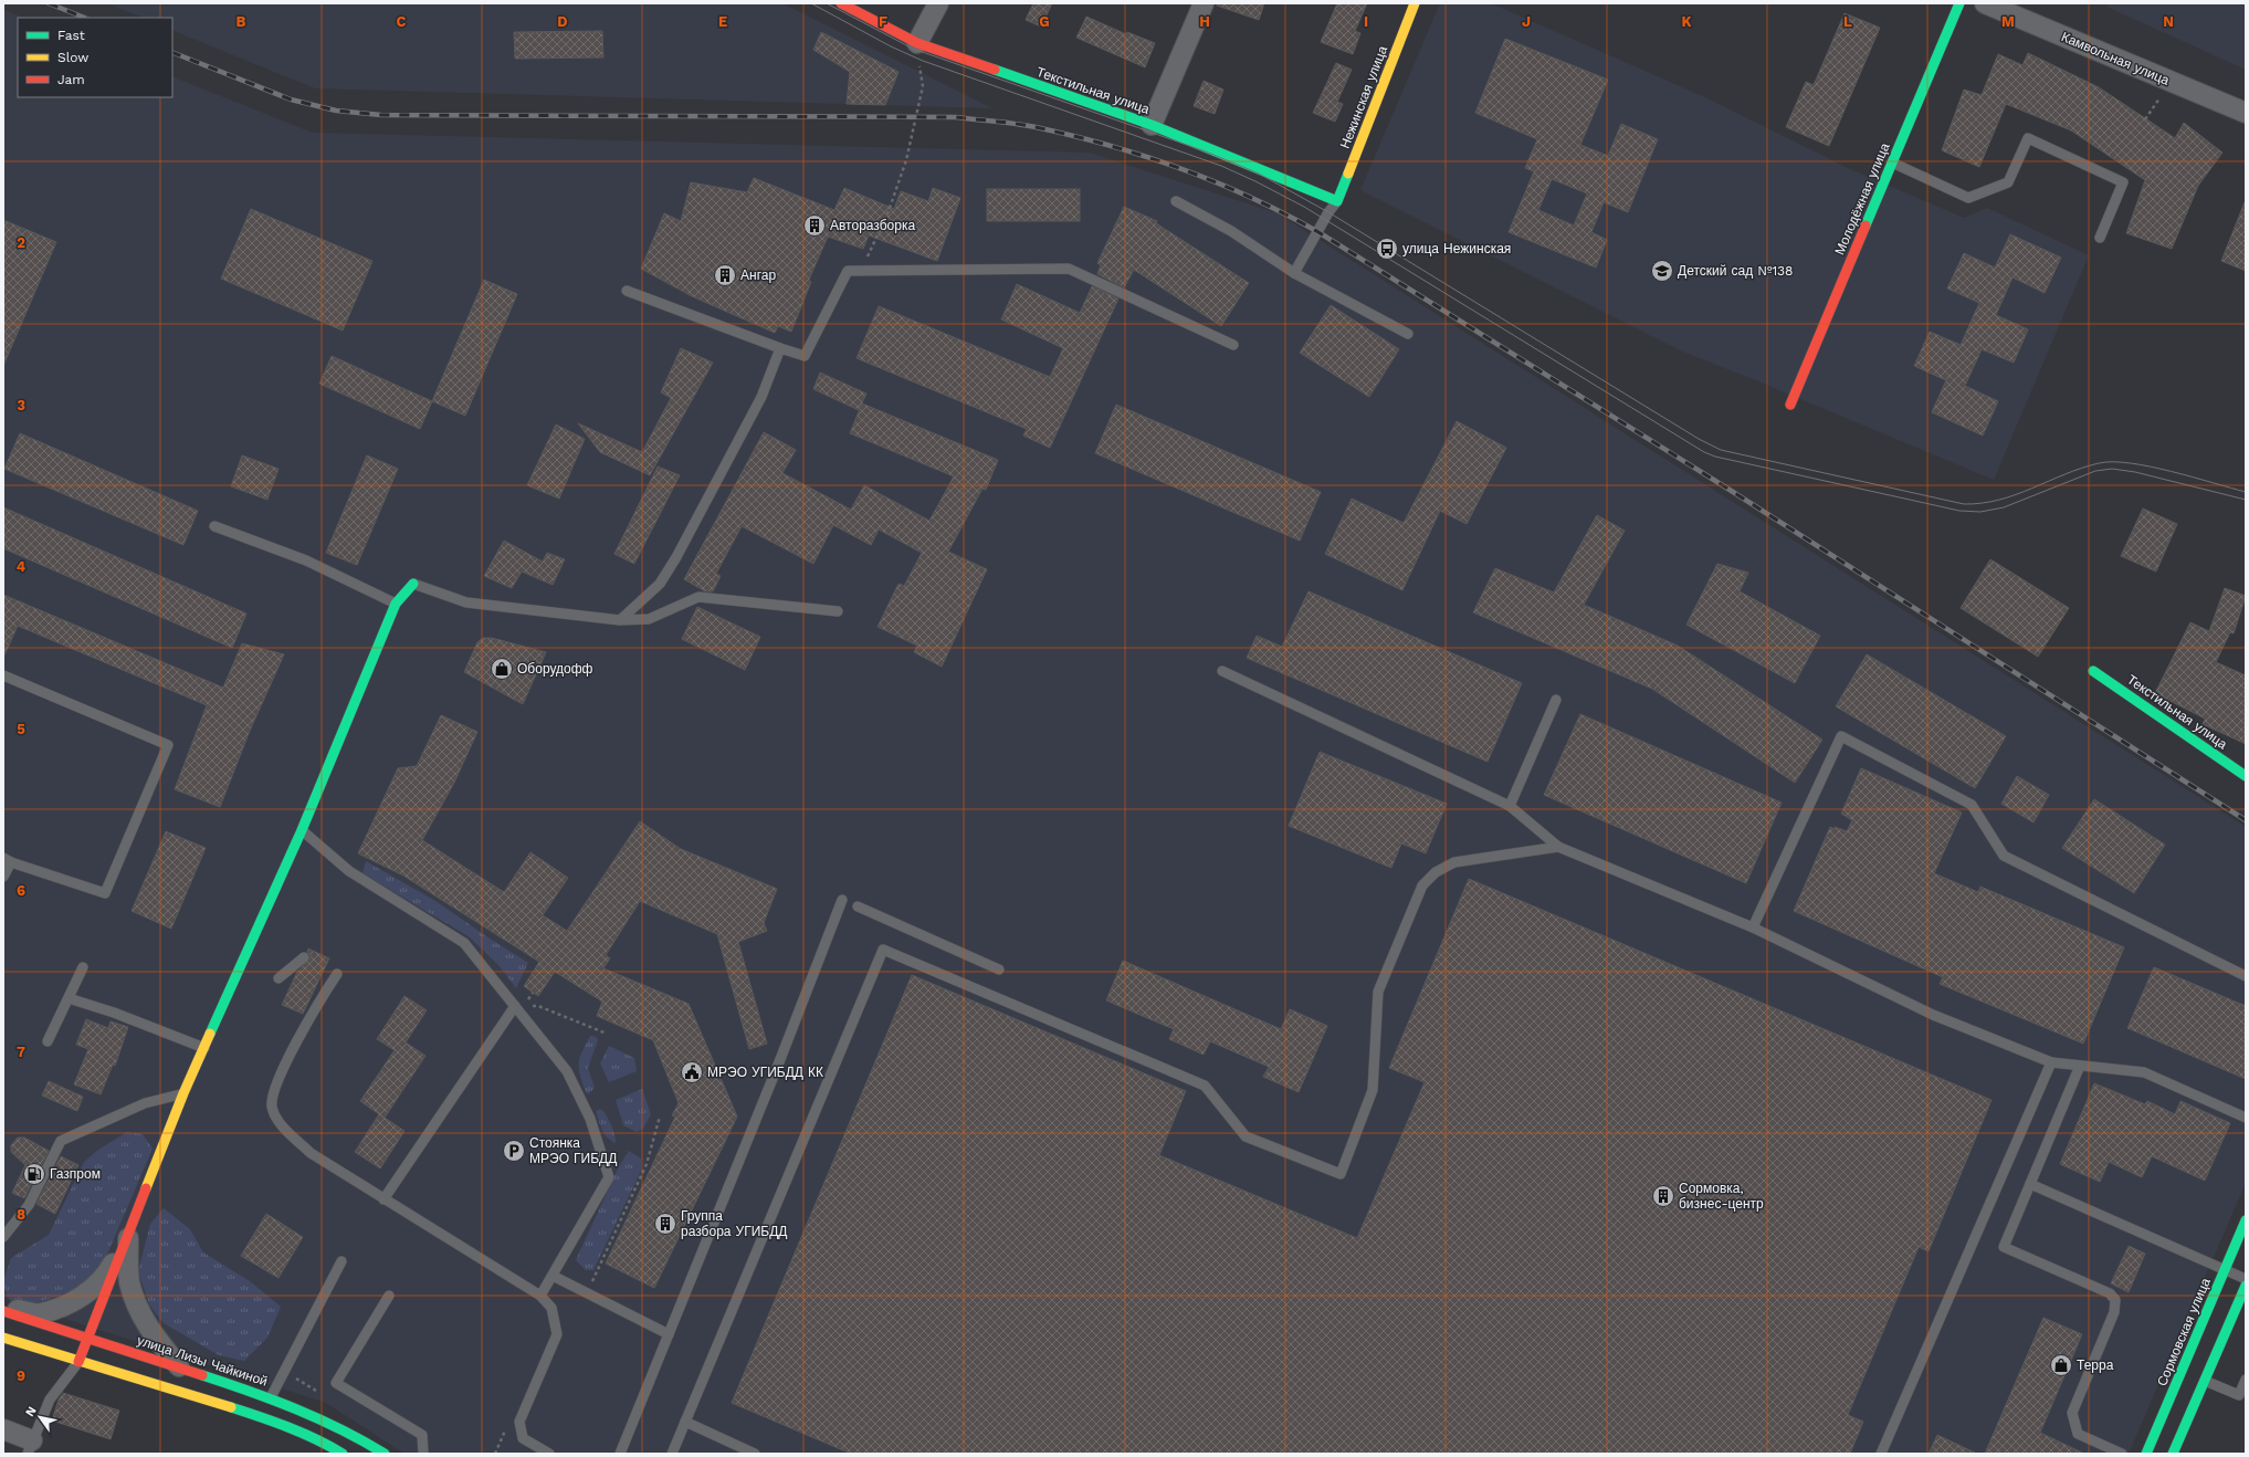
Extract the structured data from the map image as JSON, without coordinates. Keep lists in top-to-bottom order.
{
  "streets": {
    "street": [
      "Камвольная улица",
      "Текстильная улица",
      "Нежинская улица",
      "Молодёжная улица",
      "Сормовская улица",
      "улица Лизы Чайкиной"
    ]
  },
  "crossings": [
    ["Текстильная улица", "Нежинская улица"]
  ],
  "places": {
    "building": [
      "Авторазборка",
      "Ангар",
      "Сормовка, бизнес-центр",
      "Группа разбора УГИБДД"
    ],
    "bus stop": ["улица Нежинская"],
    "school or university": ["Детский сад №138"],
    "shop": ["Оборудофф", "Терра"],
    "public building": ["МРЭО УГИБДД КК"],
    "parking": ["Стоянка МРЭО ГИБДД"],
    "fuel station": ["Газпром"]
  },
  "legend": ["Fast", "Slow", "Jam"],
  "north": "top left",
  "grid": {
    "columns": [
      "B",
      "C",
      "D",
      "E",
      "F",
      "G",
      "H",
      "I",
      "J",
      "K",
      "L",
      "M",
      "N"
    ],
    "rows": [
      "2",
      "3",
      "4",
      "5",
      "6",
      "7",
      "8",
      "9"
    ]
  }
}
